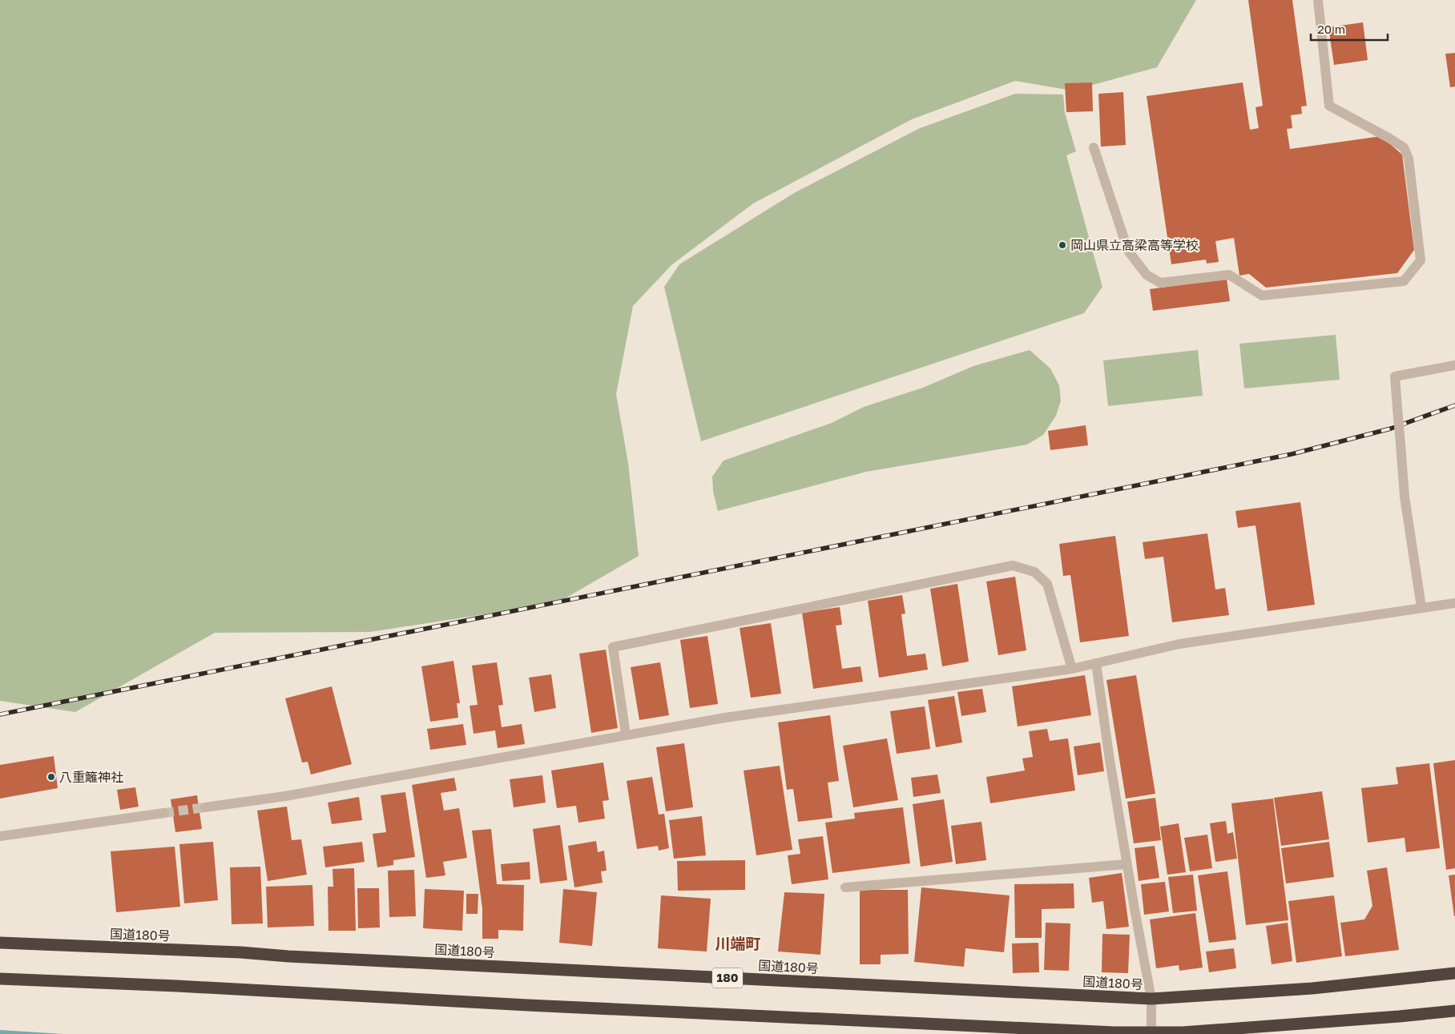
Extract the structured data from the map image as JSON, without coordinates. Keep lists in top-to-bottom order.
{
  "streets": {
    "highway": ["国道180号", "180"]
  },
  "districts": ["川端町"],
  "places": ["岡山県立高梁高等学校", "八重籬神社"],
  "scale_bar": "20 m"
}
